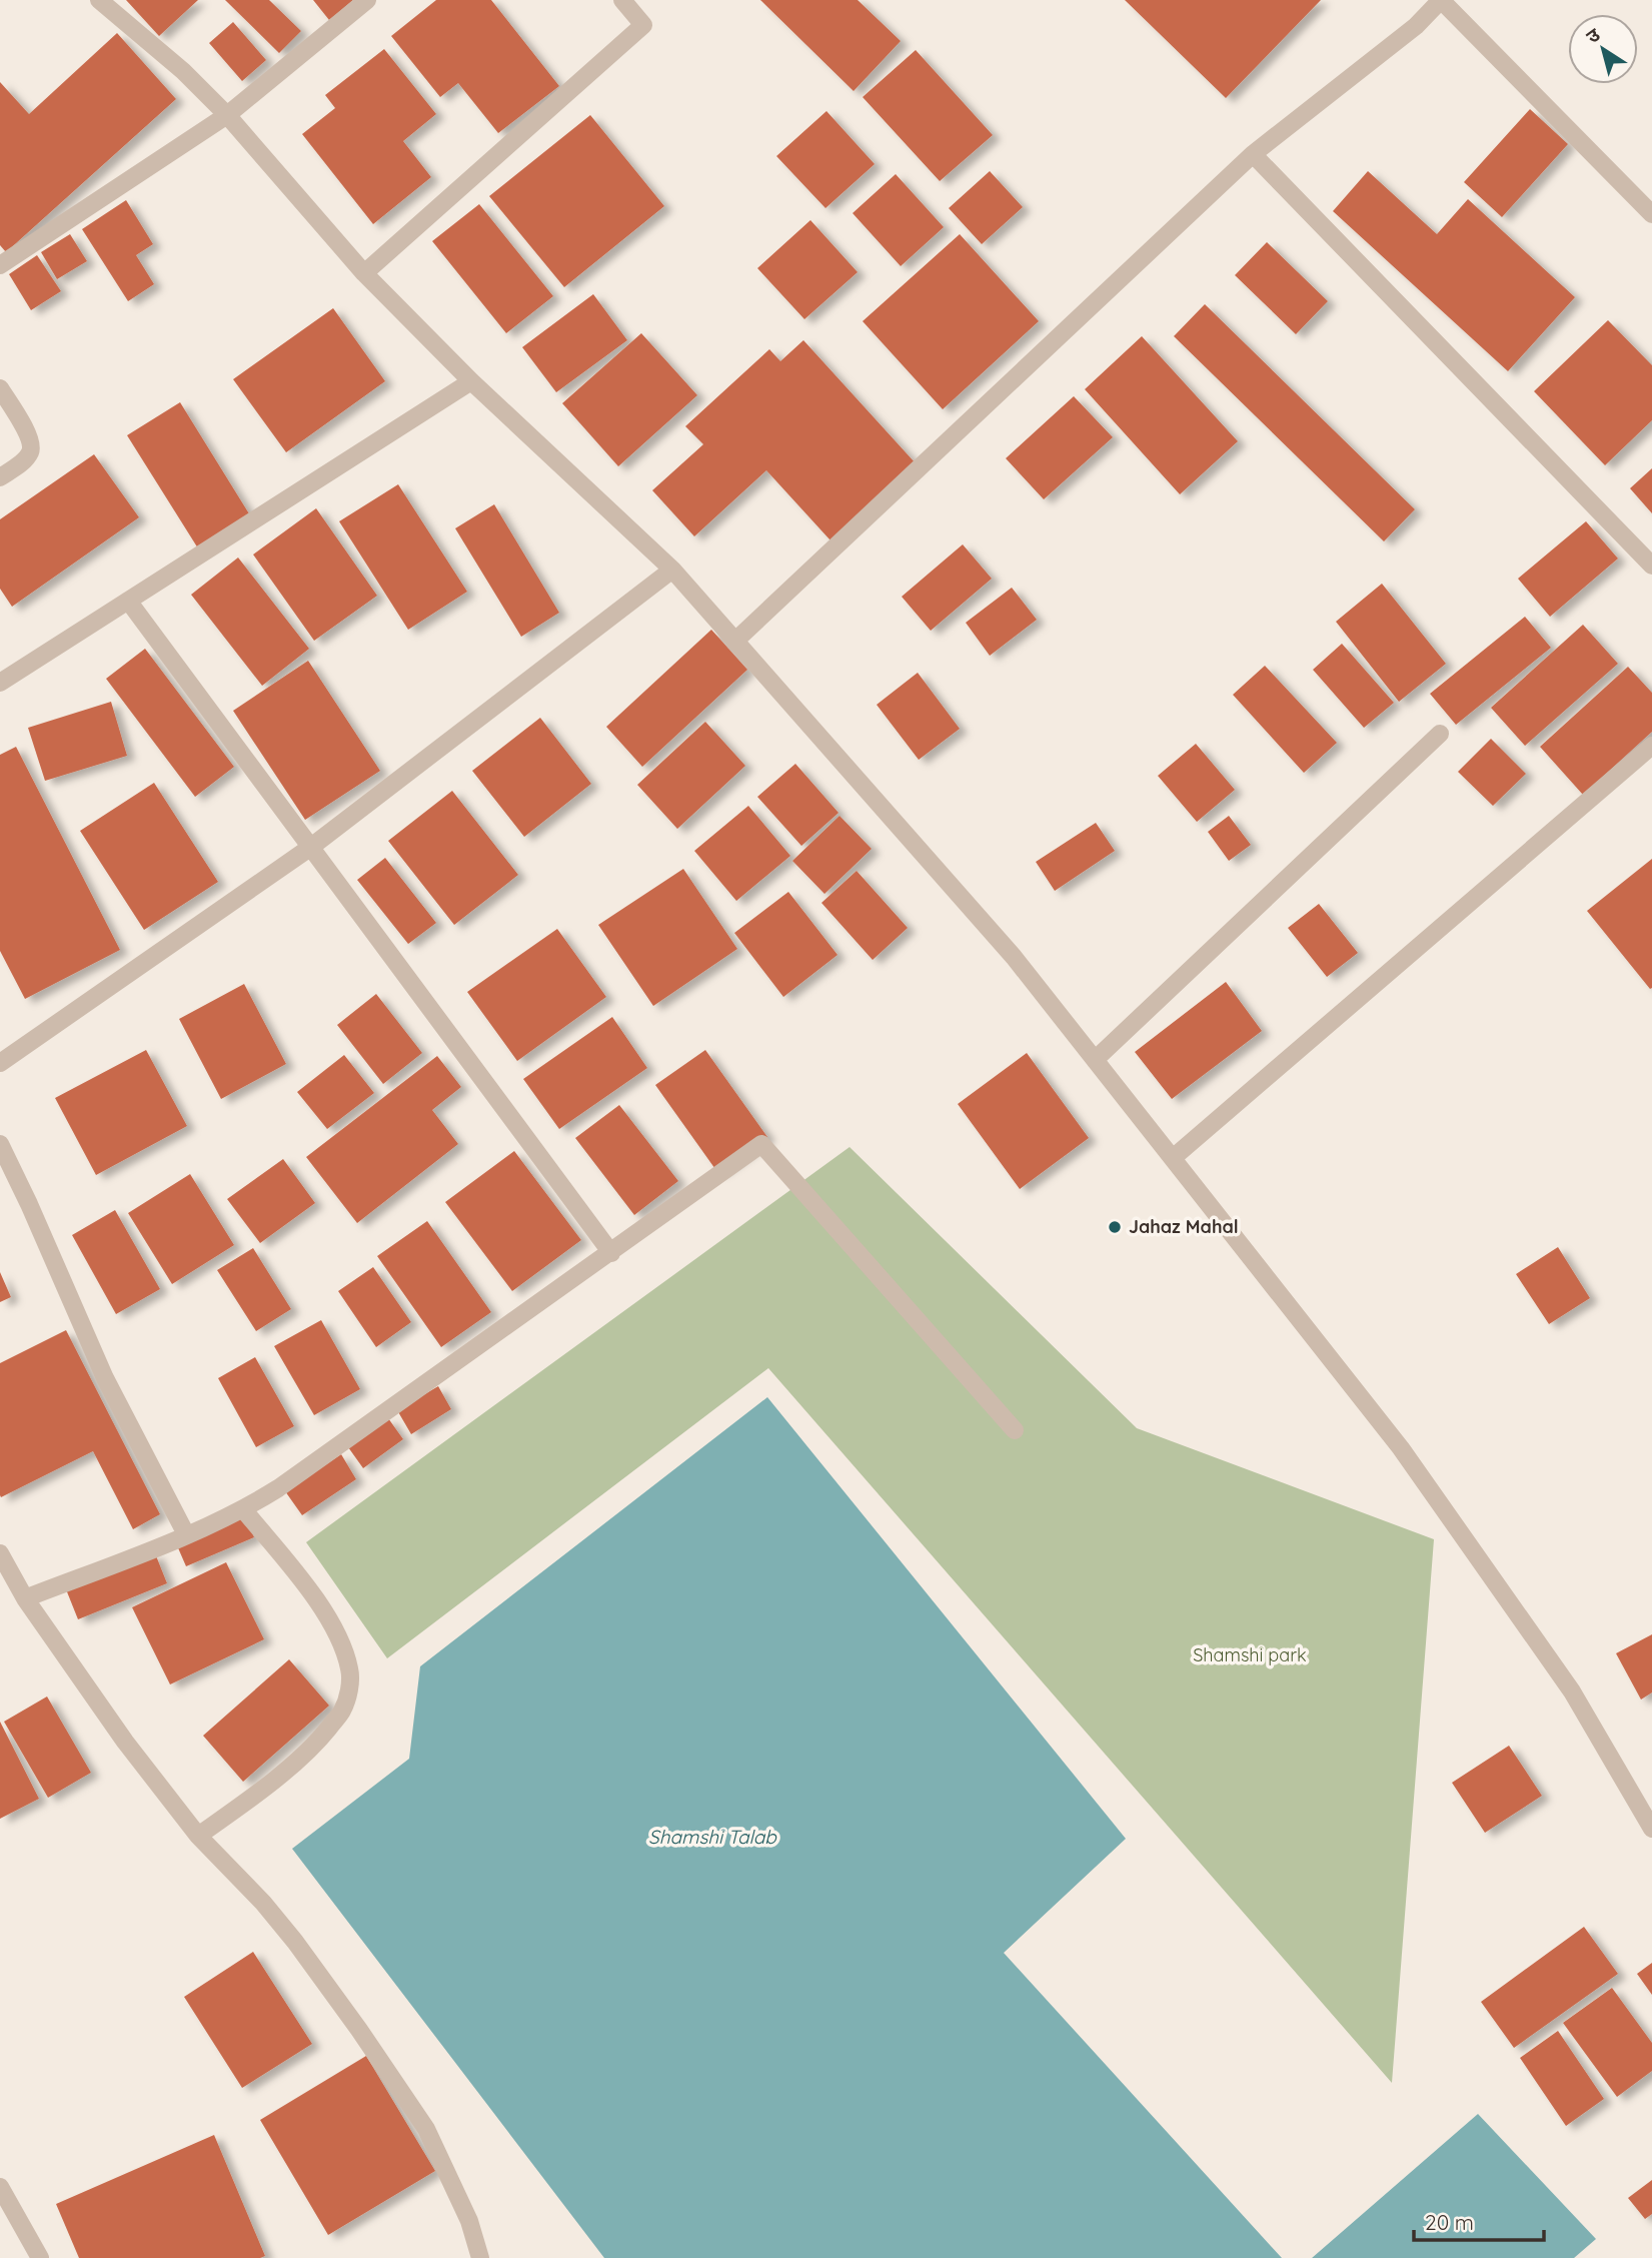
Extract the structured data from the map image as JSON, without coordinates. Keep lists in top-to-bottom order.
{
  "water": ["Shamshi Talab"],
  "parks": ["Shamshi park"],
  "places": ["Jahaz Mahal"],
  "scale_bar": "20 m",
  "north": "top left"
}
